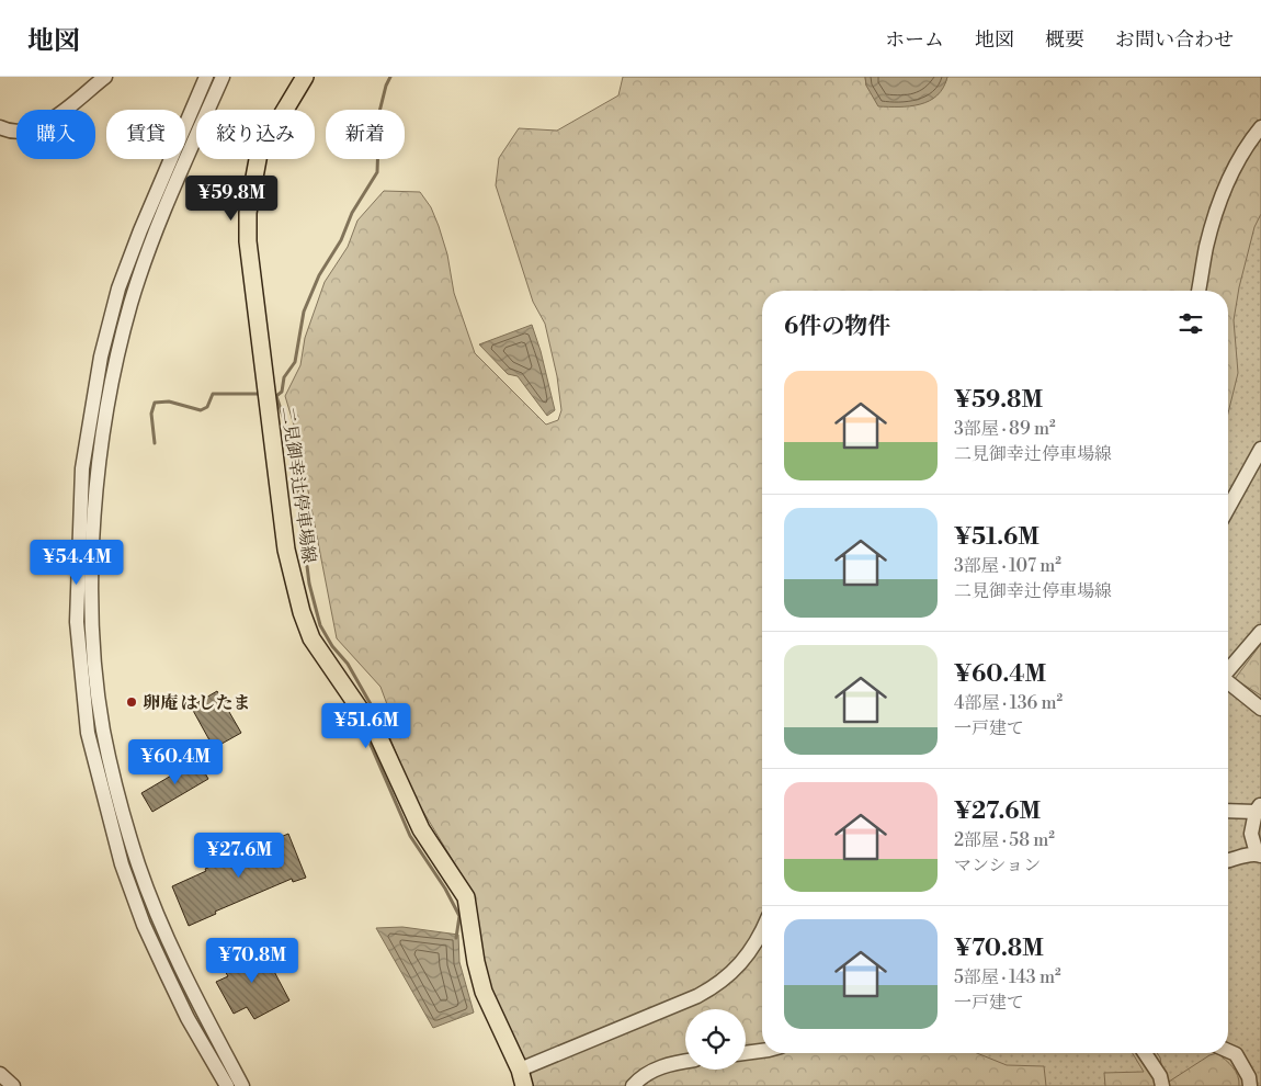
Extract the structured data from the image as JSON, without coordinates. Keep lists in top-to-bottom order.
{
  "streets": {
    "main road": ["二見御幸辻停車場線"]
  },
  "places": ["卵庵 はしたま"],
  "page": {
    "header": "地図",
    "nav": [
      "ホーム",
      "地図",
      "概要",
      "お問い合わせ"
    ],
    "chip": [
      "購入",
      "賃貸",
      "絞り込み",
      "新着"
    ],
    "price": [
      "¥59.8M",
      "¥54.4M",
      "¥51.6M",
      "¥60.4M",
      "¥27.6M",
      "¥70.8M"
    ],
    "heading": "6件の物件",
    "list": [
      {
        "name": "¥59.8M",
        "note": "3部屋 · 89 m² · 二見御幸辻停車場線"
      },
      {
        "name": "¥51.6M",
        "note": "3部屋 · 107 m² · 二見御幸辻停車場線"
      },
      {
        "name": "¥60.4M",
        "note": "4部屋 · 136 m² · 一戸建て"
      },
      {
        "name": "¥27.6M",
        "note": "2部屋 · 58 m² · マンション"
      },
      {
        "name": "¥70.8M",
        "note": "5部屋 · 143 m² · 一戸建て"
      }
    ]
  }
}
